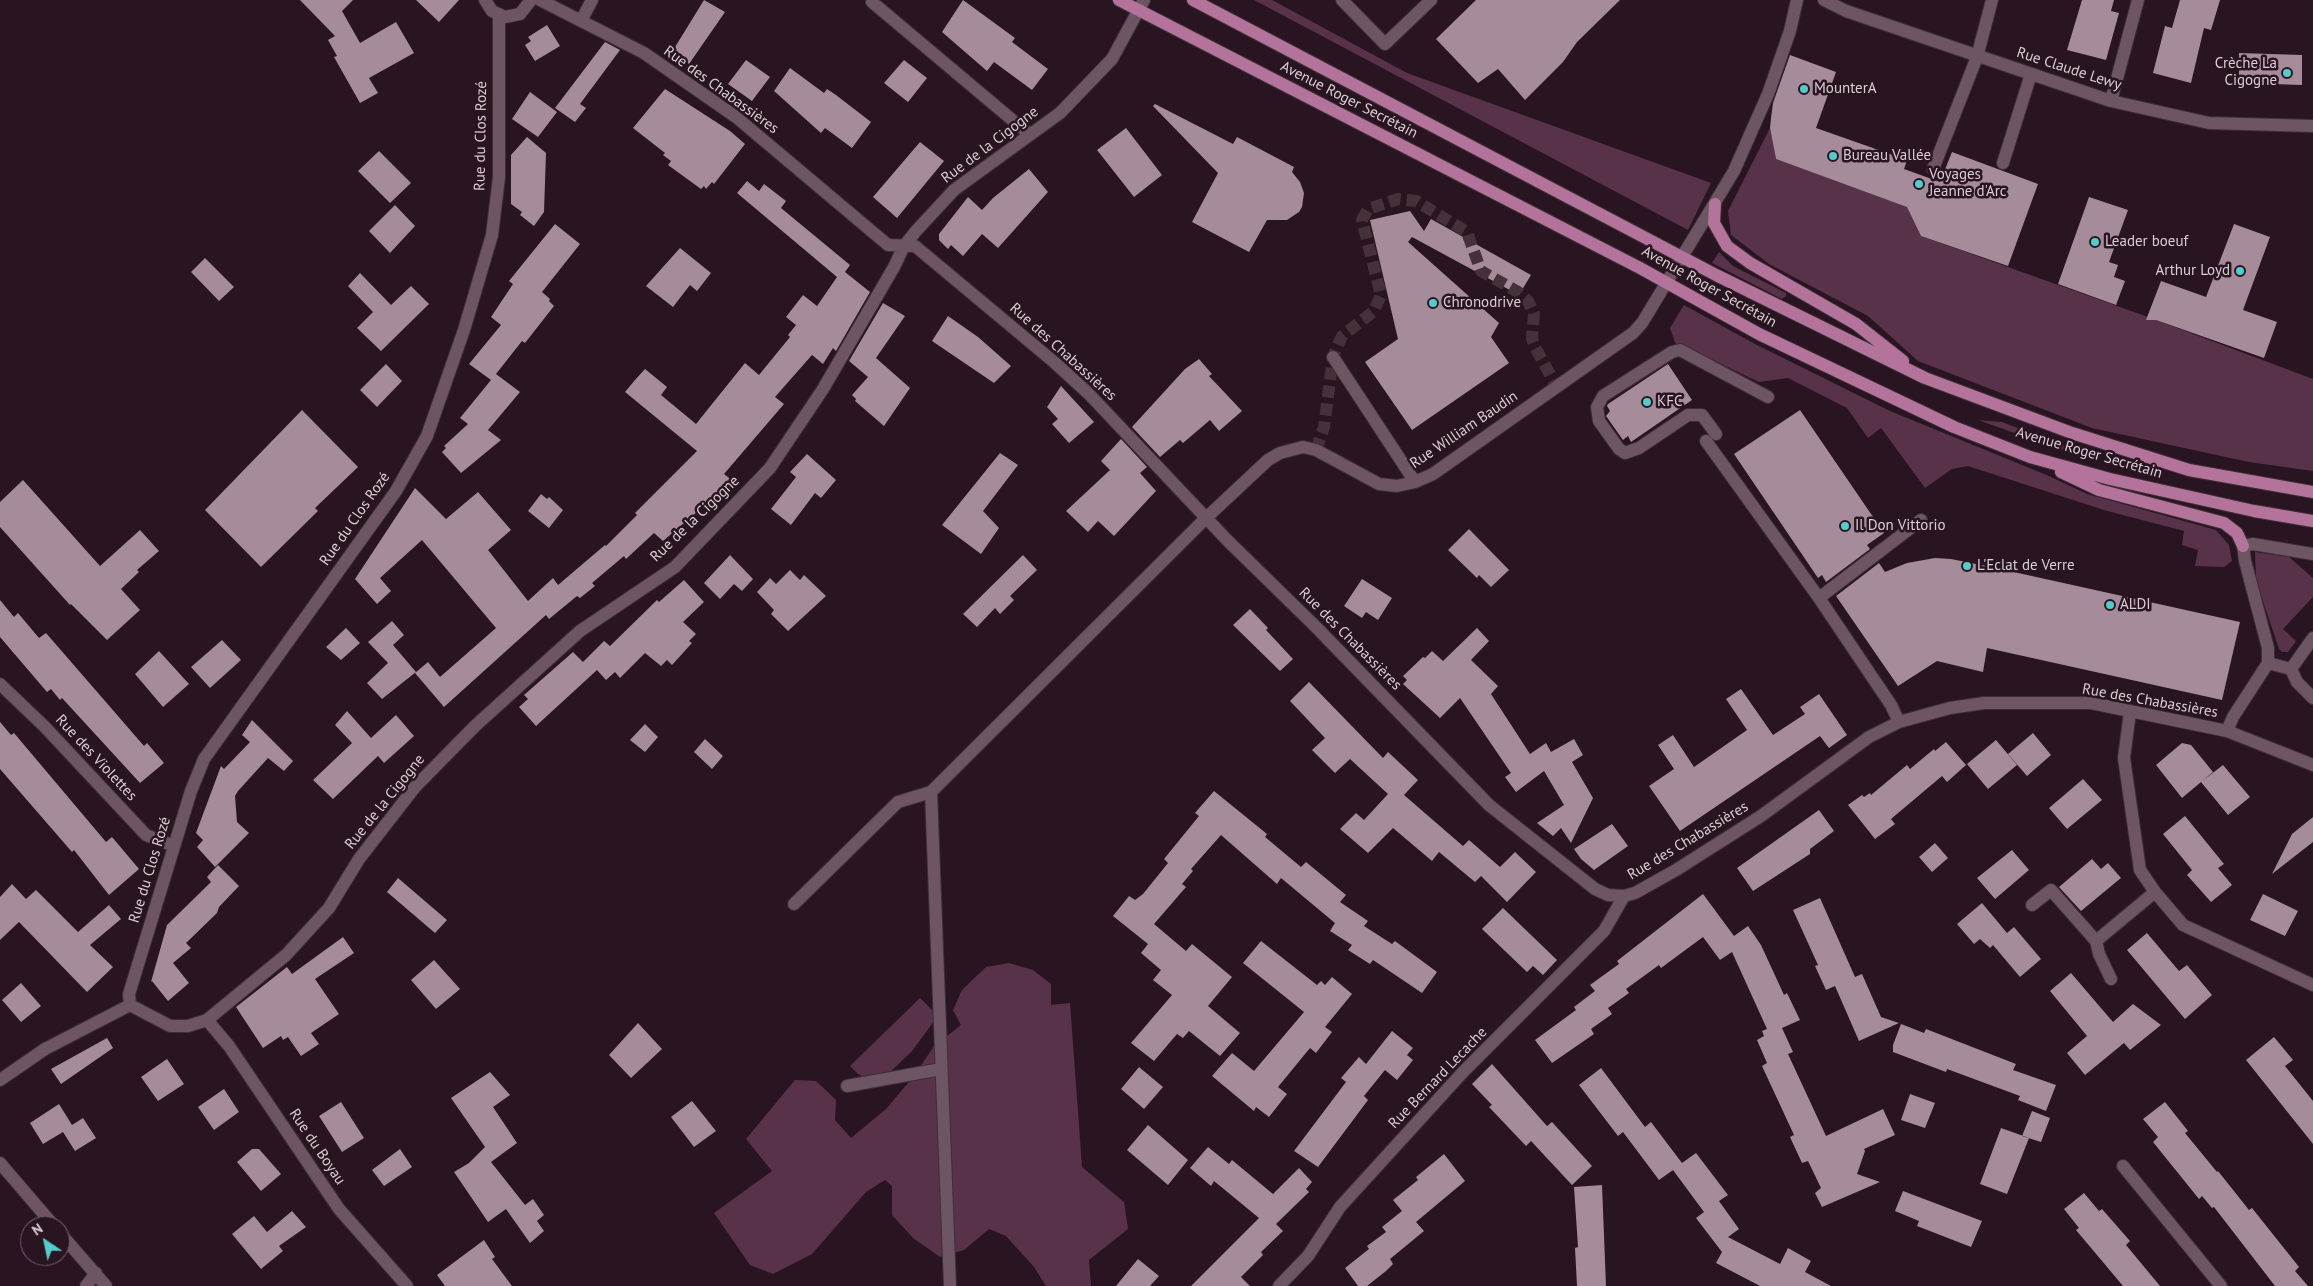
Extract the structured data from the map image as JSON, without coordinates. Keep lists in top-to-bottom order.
{
  "streets": {
    "main road": ["Avenue Roger Secrétain"],
    "street": [
      "Rue Claude Lewy",
      "Rue des Chabassières",
      "Rue du Clos Rozé",
      "Rue de la Cigogne",
      "Rue William Baudin",
      "Rue des Violettes",
      "Rue Bernard Lecache",
      "Rue du Boyau"
    ]
  },
  "crossings": [
    ["Rue des Chabassières", "Rue de la Cigogne"],
    ["Rue des Chabassières", "Rue William Baudin"],
    ["Rue des Chabassières", "Rue Bernard Lecache"],
    ["Avenue Roger Secrétain", "Rue de la Cigogne"],
    ["Avenue Roger Secrétain", "Rue William Baudin"],
    ["Rue du Clos Rozé", "Rue de la Cigogne"],
    ["Rue du Clos Rozé", "Rue des Violettes"],
    ["Rue de la Cigogne", "Rue du Boyau"]
  ],
  "places": [
    "Crèche La Cigogne",
    "MounterA",
    "Bureau Vallée",
    "Voyages Jeanne d'Arc",
    "Leader boeuf",
    "Arthur Loyd",
    "Chronodrive",
    "KFC",
    "Il Don Vittorio",
    "L'Eclat de Verre",
    "ALDI"
  ],
  "north": "top left"
}
